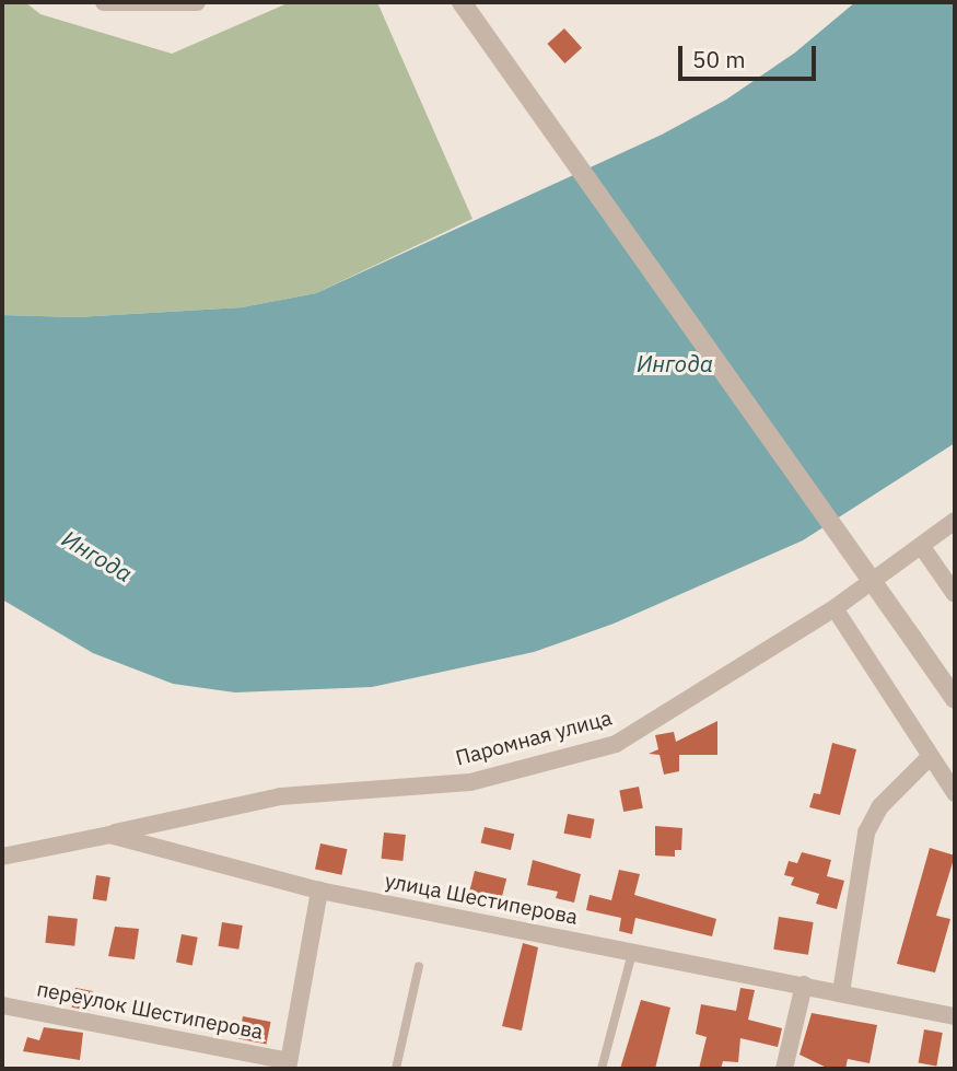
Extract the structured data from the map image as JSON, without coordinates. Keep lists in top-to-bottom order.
{
  "streets": {
    "street": ["Паромная улица", "улица Шестиперова", "переулок Шестиперова"]
  },
  "crossings": [
    ["Паромная улица", "улица Шестиперова"]
  ],
  "water": ["Ингода"],
  "scale_bar": "50 m"
}
